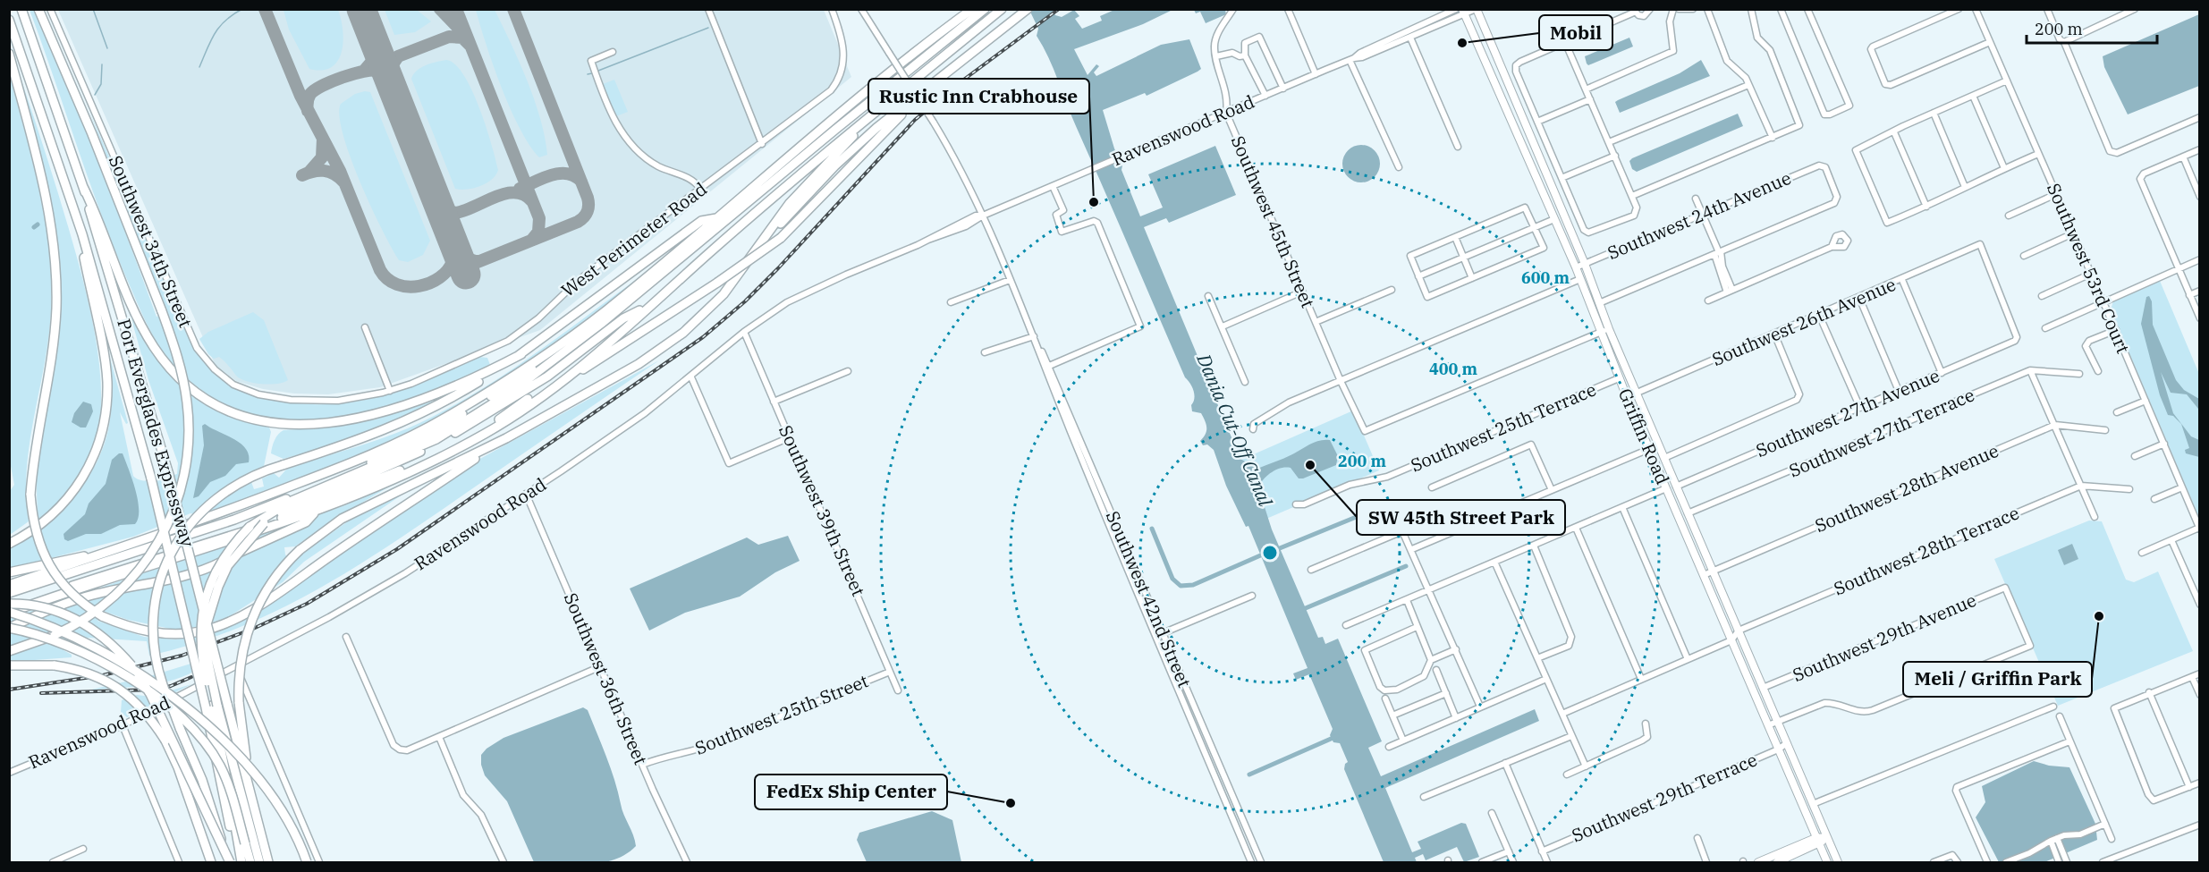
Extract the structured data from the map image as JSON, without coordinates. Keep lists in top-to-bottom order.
{
  "streets": {
    "highway": ["Port Everglades Expressway"],
    "main road": ["Griffin Road"],
    "street": [
      "Ravenswood Road",
      "Southwest 24th Avenue",
      "Southwest 45th Street",
      "West Perimeter Road",
      "Southwest 34th Street",
      "Southwest 53rd Court",
      "Southwest 26th Avenue",
      "Southwest 27th Avenue",
      "Southwest 25th Terrace",
      "Southwest 27th Terrace",
      "Southwest 28th Avenue",
      "Southwest 39th Street",
      "Southwest 28th Terrace",
      "Southwest 42nd Street",
      "Southwest 29th Avenue",
      "Southwest 36th Street",
      "Southwest 25th Street",
      "Southwest 29th Terrace"
    ]
  },
  "crossings": [
    ["Ravenswood Road", "Southwest 45th Street"],
    ["Ravenswood Road", "Griffin Road"],
    ["Ravenswood Road", "Southwest 39th Street"],
    ["Ravenswood Road", "Southwest 42nd Street"],
    ["Ravenswood Road", "Southwest 36th Street"],
    ["Southwest 24th Avenue", "Griffin Road"],
    ["Southwest 45th Street", "Griffin Road"],
    ["West Perimeter Road", "Southwest 34th Street"],
    ["Southwest 26th Avenue", "Southwest 27th Avenue"],
    ["Southwest 26th Avenue", "Griffin Road"],
    ["Southwest 27th Avenue", "Griffin Road"],
    ["Southwest 25th Terrace", "Griffin Road"],
    ["Southwest 27th Terrace", "Griffin Road"],
    ["Griffin Road", "Southwest 28th Avenue"],
    ["Griffin Road", "Southwest 28th Terrace"],
    ["Griffin Road", "Southwest 29th Avenue"],
    ["Griffin Road", "Southwest 29th Terrace"],
    ["Southwest 39th Street", "Southwest 25th Street"],
    ["Southwest 36th Street", "Southwest 25th Street"]
  ],
  "water": ["Dania Cut-Off Canal"],
  "places": [
    "Mobil",
    "Rustic Inn Crabhouse",
    "SW 45th Street Park",
    "Meli / Griffin Park",
    "FedEx Ship Center"
  ],
  "scale_bar": "200 m",
  "rings": ["600 m", "400 m", "200 m"]
}
